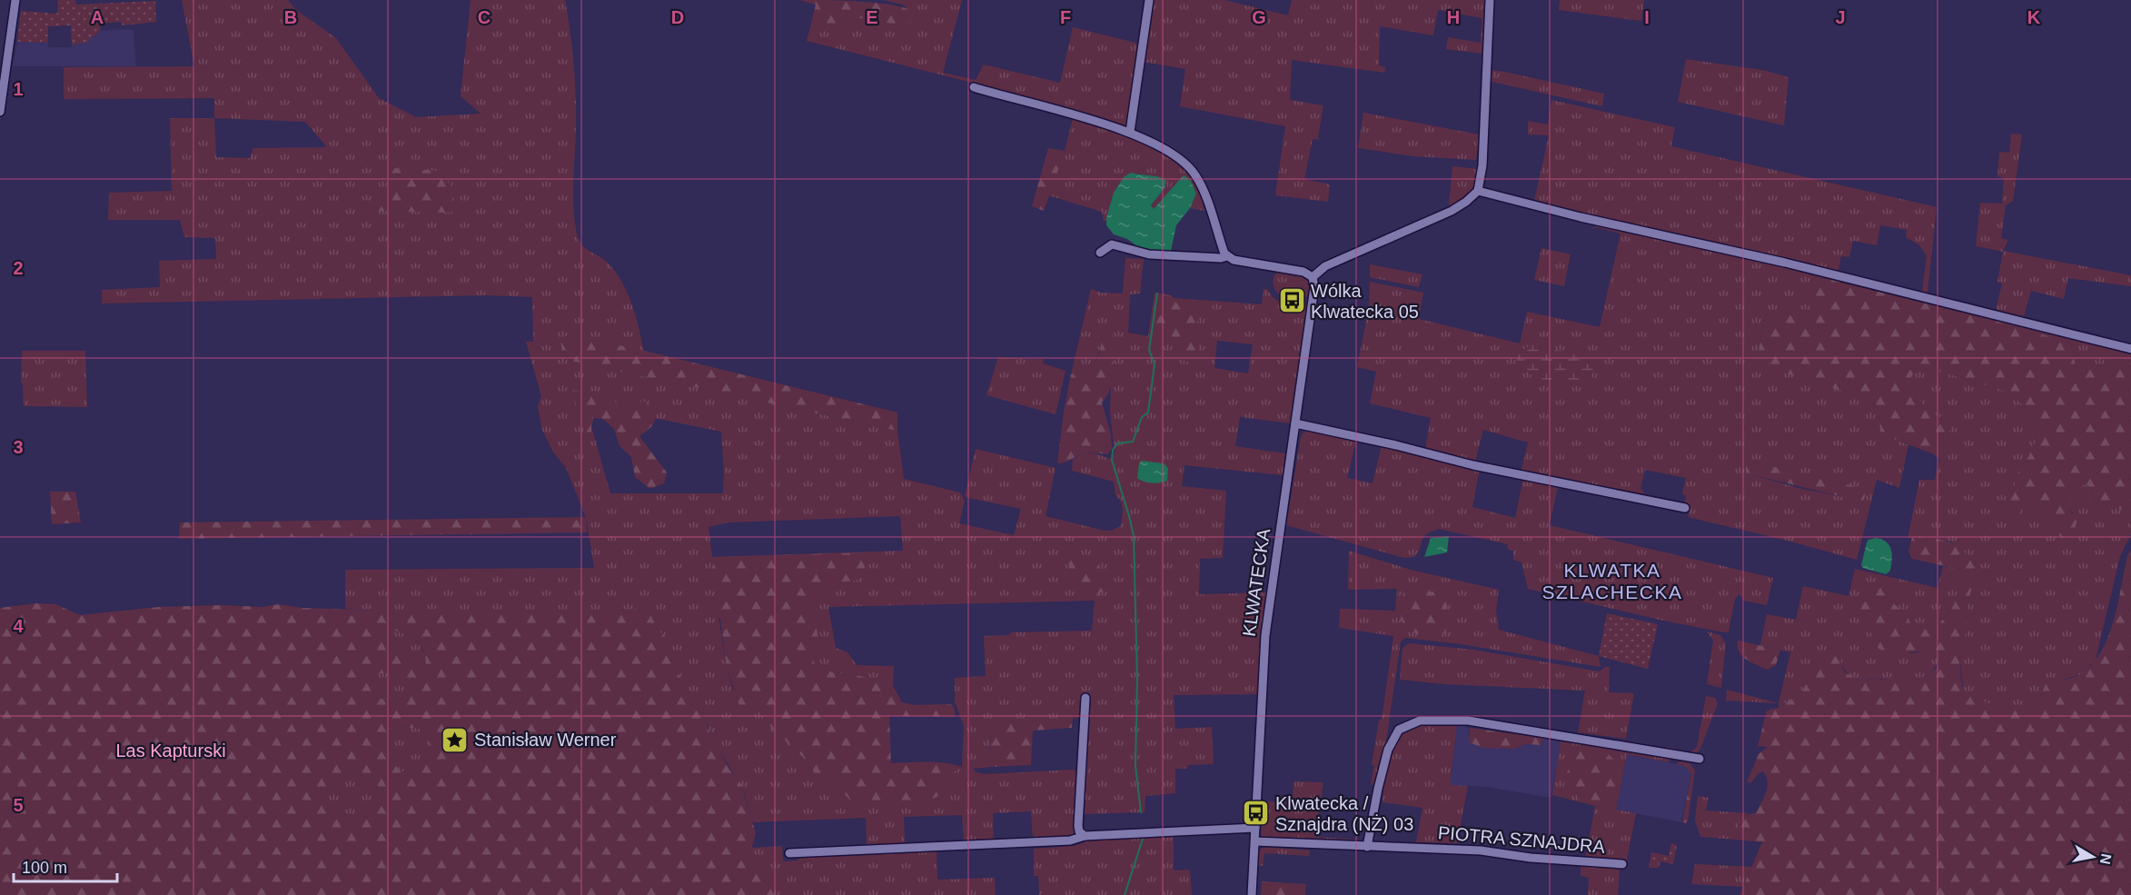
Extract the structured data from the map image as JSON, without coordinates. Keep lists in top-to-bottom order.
{
  "streets": {
    "street": ["KLWATECKA", "PIOTRA SZNAJDRA"]
  },
  "crossings": [
    ["KLWATECKA", "PIOTRA SZNAJDRA"]
  ],
  "districts": ["KLWATKA SZLACHECKA"],
  "parks": ["Las Kapturski"],
  "places": {
    "bus stop": ["Wólka Klwatecka 05", "Klwatecka / Sznajdra (NŻ) 03"],
    "place": ["Stanisław Werner"]
  },
  "scale_bar": "100 m",
  "north": "right",
  "grid": {
    "columns": [
      "A",
      "B",
      "C",
      "D",
      "E",
      "F",
      "G",
      "H",
      "I",
      "J",
      "K"
    ],
    "rows": [
      "1",
      "2",
      "3",
      "4",
      "5"
    ]
  }
}
